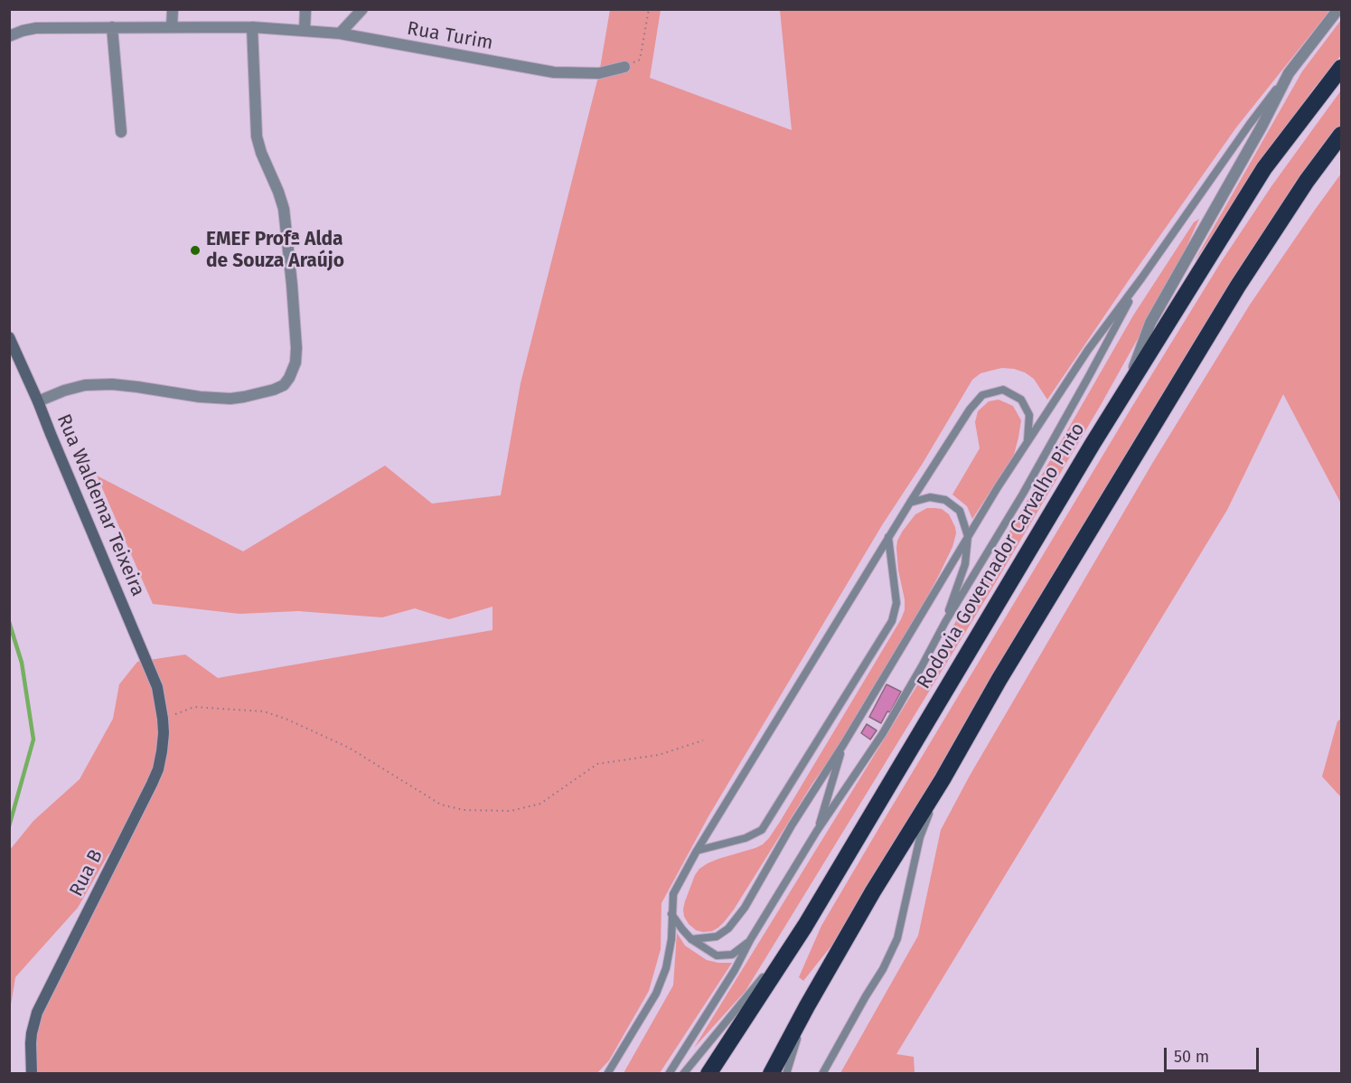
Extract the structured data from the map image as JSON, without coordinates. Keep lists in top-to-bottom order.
{
  "streets": {
    "highway": ["Rodovia Governador Carvalho Pinto"],
    "street": ["Rua Turim", "Rua Waldemar Teixeira", "Rua B"]
  },
  "crossings": [
    ["Rua Waldemar Teixeira", "Rua B"]
  ],
  "places": ["EMEF Profª Alda de Souza Araújo"],
  "scale_bar": "50 m"
}
